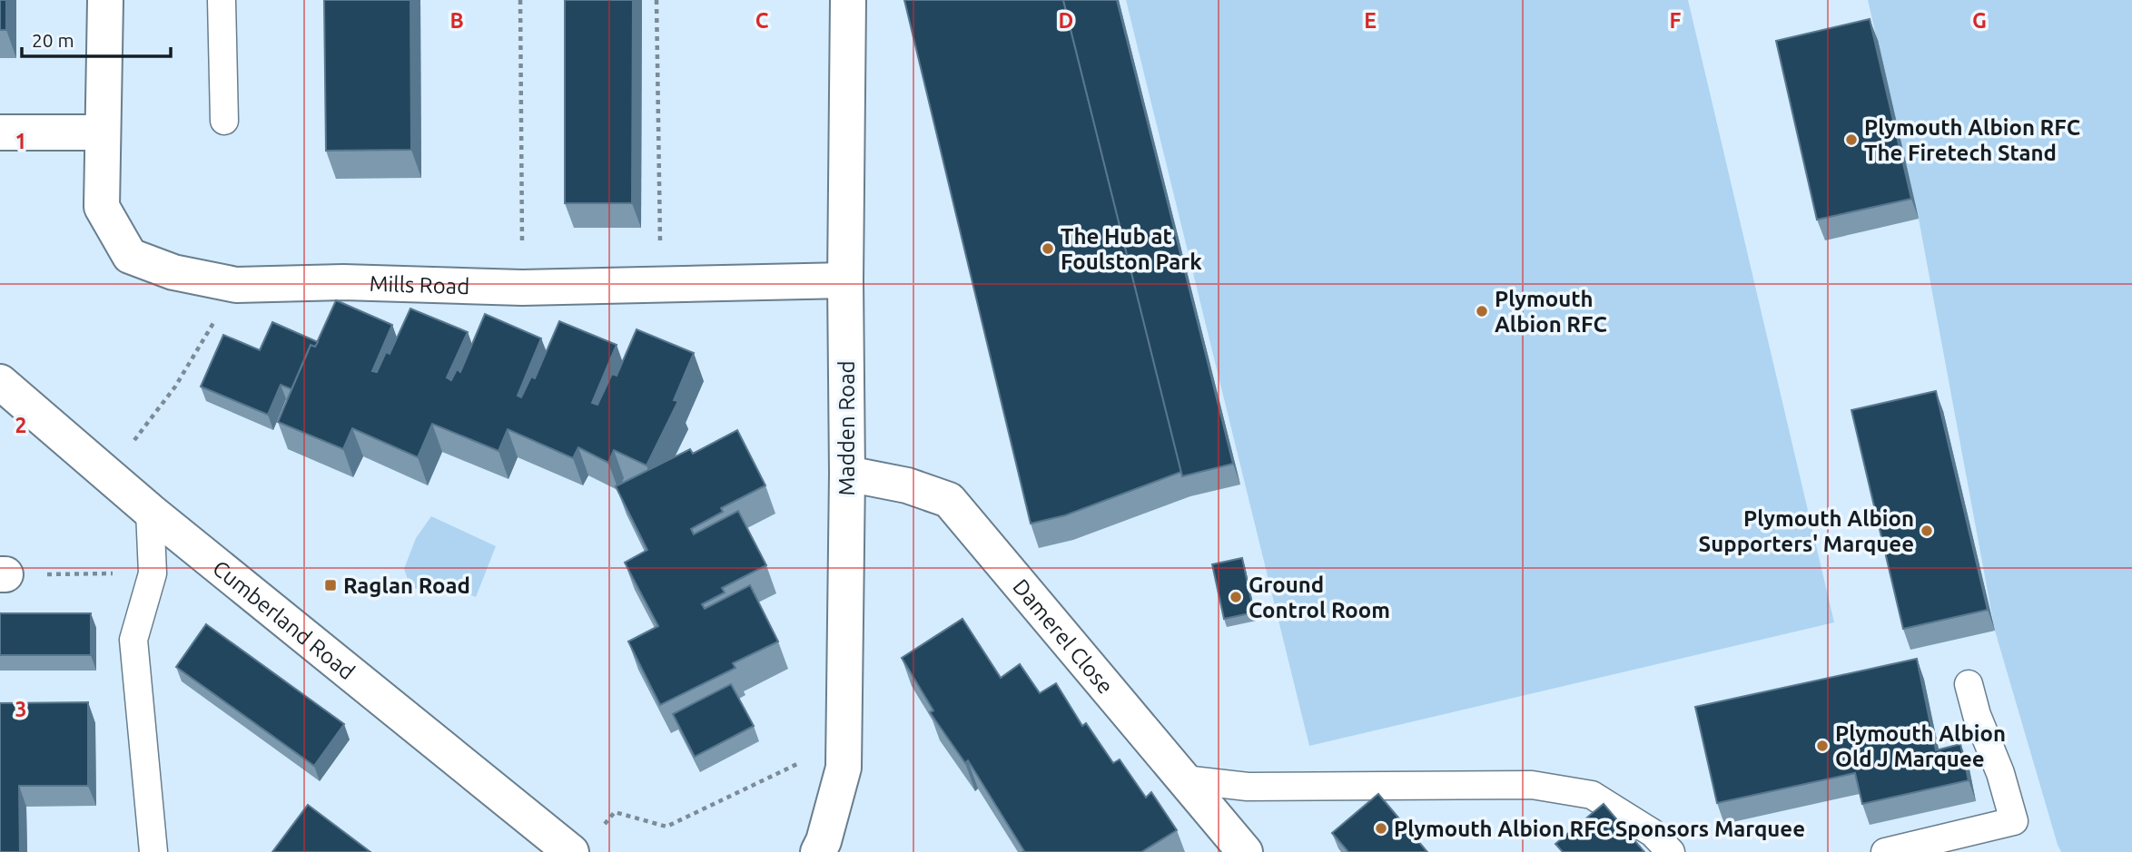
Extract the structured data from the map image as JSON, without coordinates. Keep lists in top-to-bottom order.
{
  "streets": {
    "street": [
      "Mills Road",
      "Madden Road",
      "Cumberland Road",
      "Damerel Close"
    ]
  },
  "crossings": [
    ["Mills Road", "Madden Road"],
    ["Madden Road", "Damerel Close"]
  ],
  "places": {
    "other": [
      "Plymouth Albion RFC The Firetech Stand",
      "The Hub at Foulston Park",
      "Plymouth Albion RFC",
      "Plymouth Albion Supporters' Marquee",
      "Ground Control Room",
      "Plymouth Albion Old J Marquee",
      "Plymouth Albion RFC Sponsors Marquee"
    ],
    "transit": ["Raglan Road"]
  },
  "scale_bar": "20 m",
  "grid": {
    "columns": [
      "B",
      "C",
      "D",
      "E",
      "F",
      "G"
    ],
    "rows": ["1", "2", "3"]
  }
}
